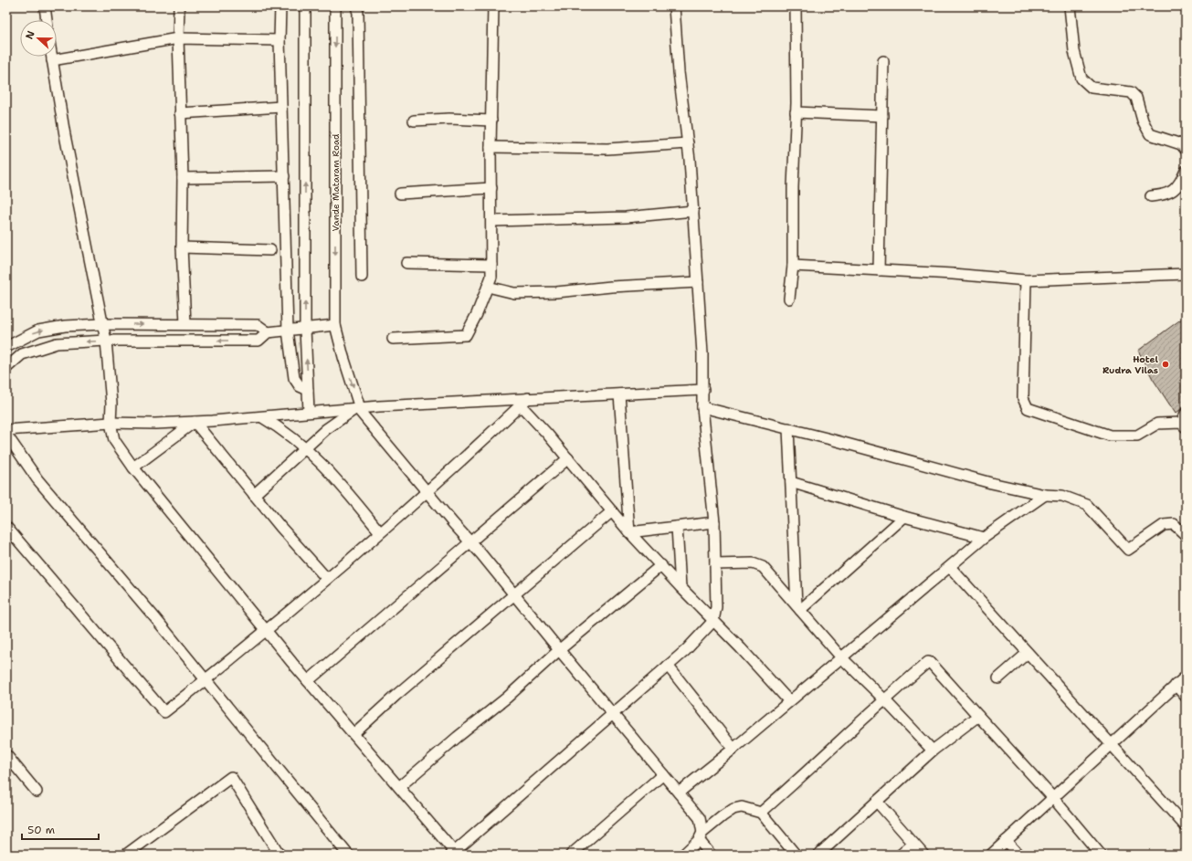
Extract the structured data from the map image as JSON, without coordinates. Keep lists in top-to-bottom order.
{
  "streets": {
    "street": ["Vande Mataram Road"]
  },
  "places": ["Hotel Rudra Vilas"],
  "scale_bar": "50 m",
  "north": "left"
}
